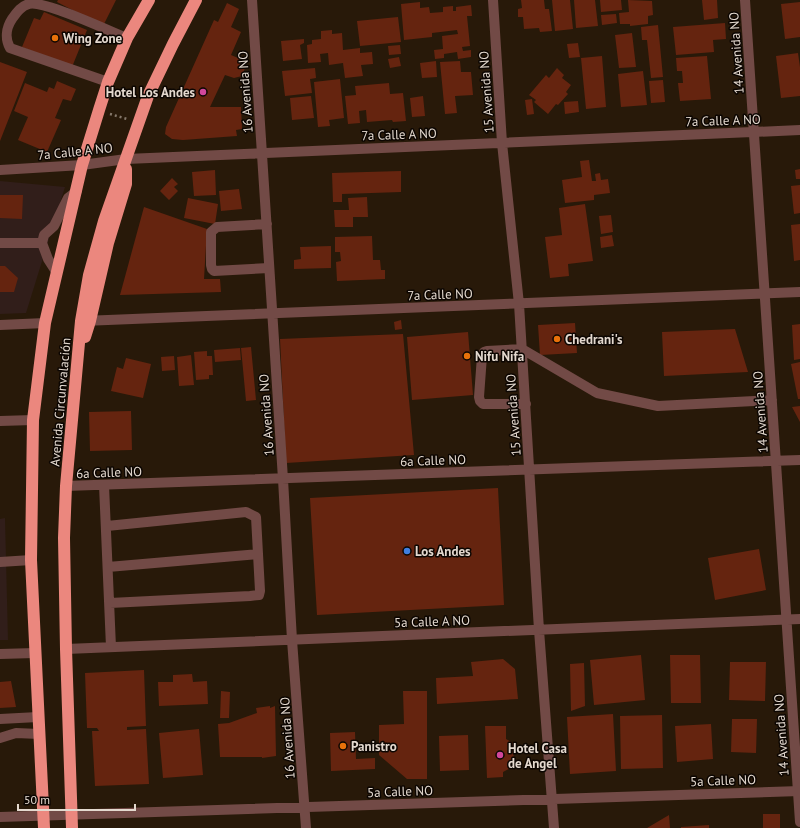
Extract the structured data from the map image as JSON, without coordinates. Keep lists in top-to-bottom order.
{
  "streets": {
    "highway": ["Avenida Circunvalación"],
    "street": [
      "14 Avenida NO",
      "16 Avenida NO",
      "15 Avenida NO",
      "7a Calle A NO",
      "7a Calle NO",
      "6a Calle NO",
      "5a Calle A NO",
      "5a Calle NO"
    ]
  },
  "crossings": [
    ["14 Avenida NO", "7a Calle A NO"],
    ["14 Avenida NO", "7a Calle NO"],
    ["14 Avenida NO", "6a Calle NO"],
    ["14 Avenida NO", "5a Calle A NO"],
    ["14 Avenida NO", "5a Calle NO"],
    ["16 Avenida NO", "7a Calle A NO"],
    ["16 Avenida NO", "7a Calle NO"],
    ["16 Avenida NO", "6a Calle NO"],
    ["16 Avenida NO", "5a Calle A NO"],
    ["16 Avenida NO", "5a Calle NO"],
    ["15 Avenida NO", "7a Calle A NO"],
    ["15 Avenida NO", "7a Calle NO"],
    ["15 Avenida NO", "6a Calle NO"],
    ["15 Avenida NO", "5a Calle A NO"],
    ["15 Avenida NO", "5a Calle NO"],
    ["7a Calle A NO", "Avenida Circunvalación"],
    ["7a Calle NO", "Avenida Circunvalación"],
    ["Avenida Circunvalación", "6a Calle NO"],
    ["Avenida Circunvalación", "5a Calle A NO"],
    ["Avenida Circunvalación", "5a Calle NO"]
  ],
  "places": [
    "Wing Zone",
    "Hotel Los Andes",
    "Chedrani's",
    "Nifu Nifa",
    "Los Andes",
    "Panistro",
    "Hotel Casa de Angel"
  ],
  "scale_bar": "50 m"
}
